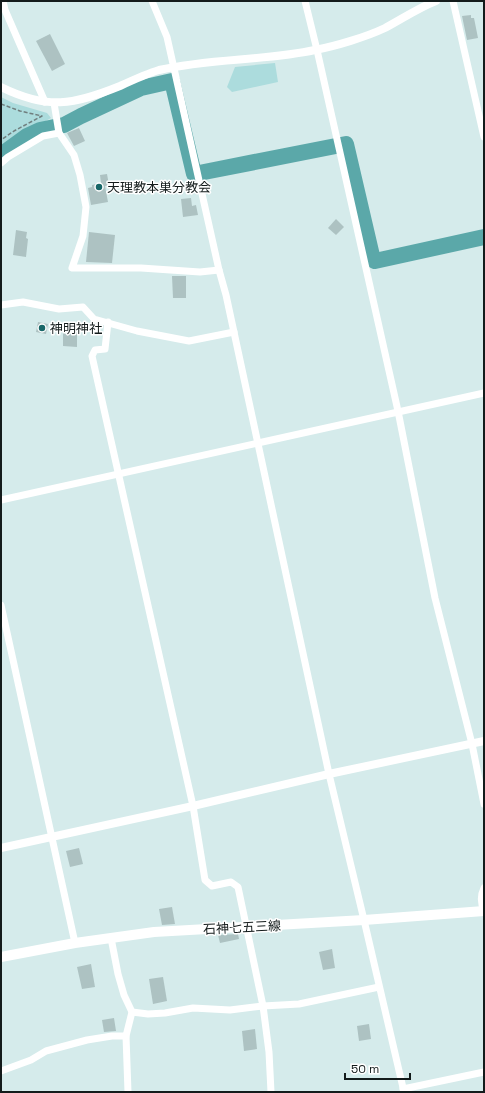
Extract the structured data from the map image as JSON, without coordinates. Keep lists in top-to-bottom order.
{
  "streets": {
    "main road": ["石神七五三線"]
  },
  "places": ["天理教本巣分教会", "神明神社"],
  "scale_bar": "50 m"
}
